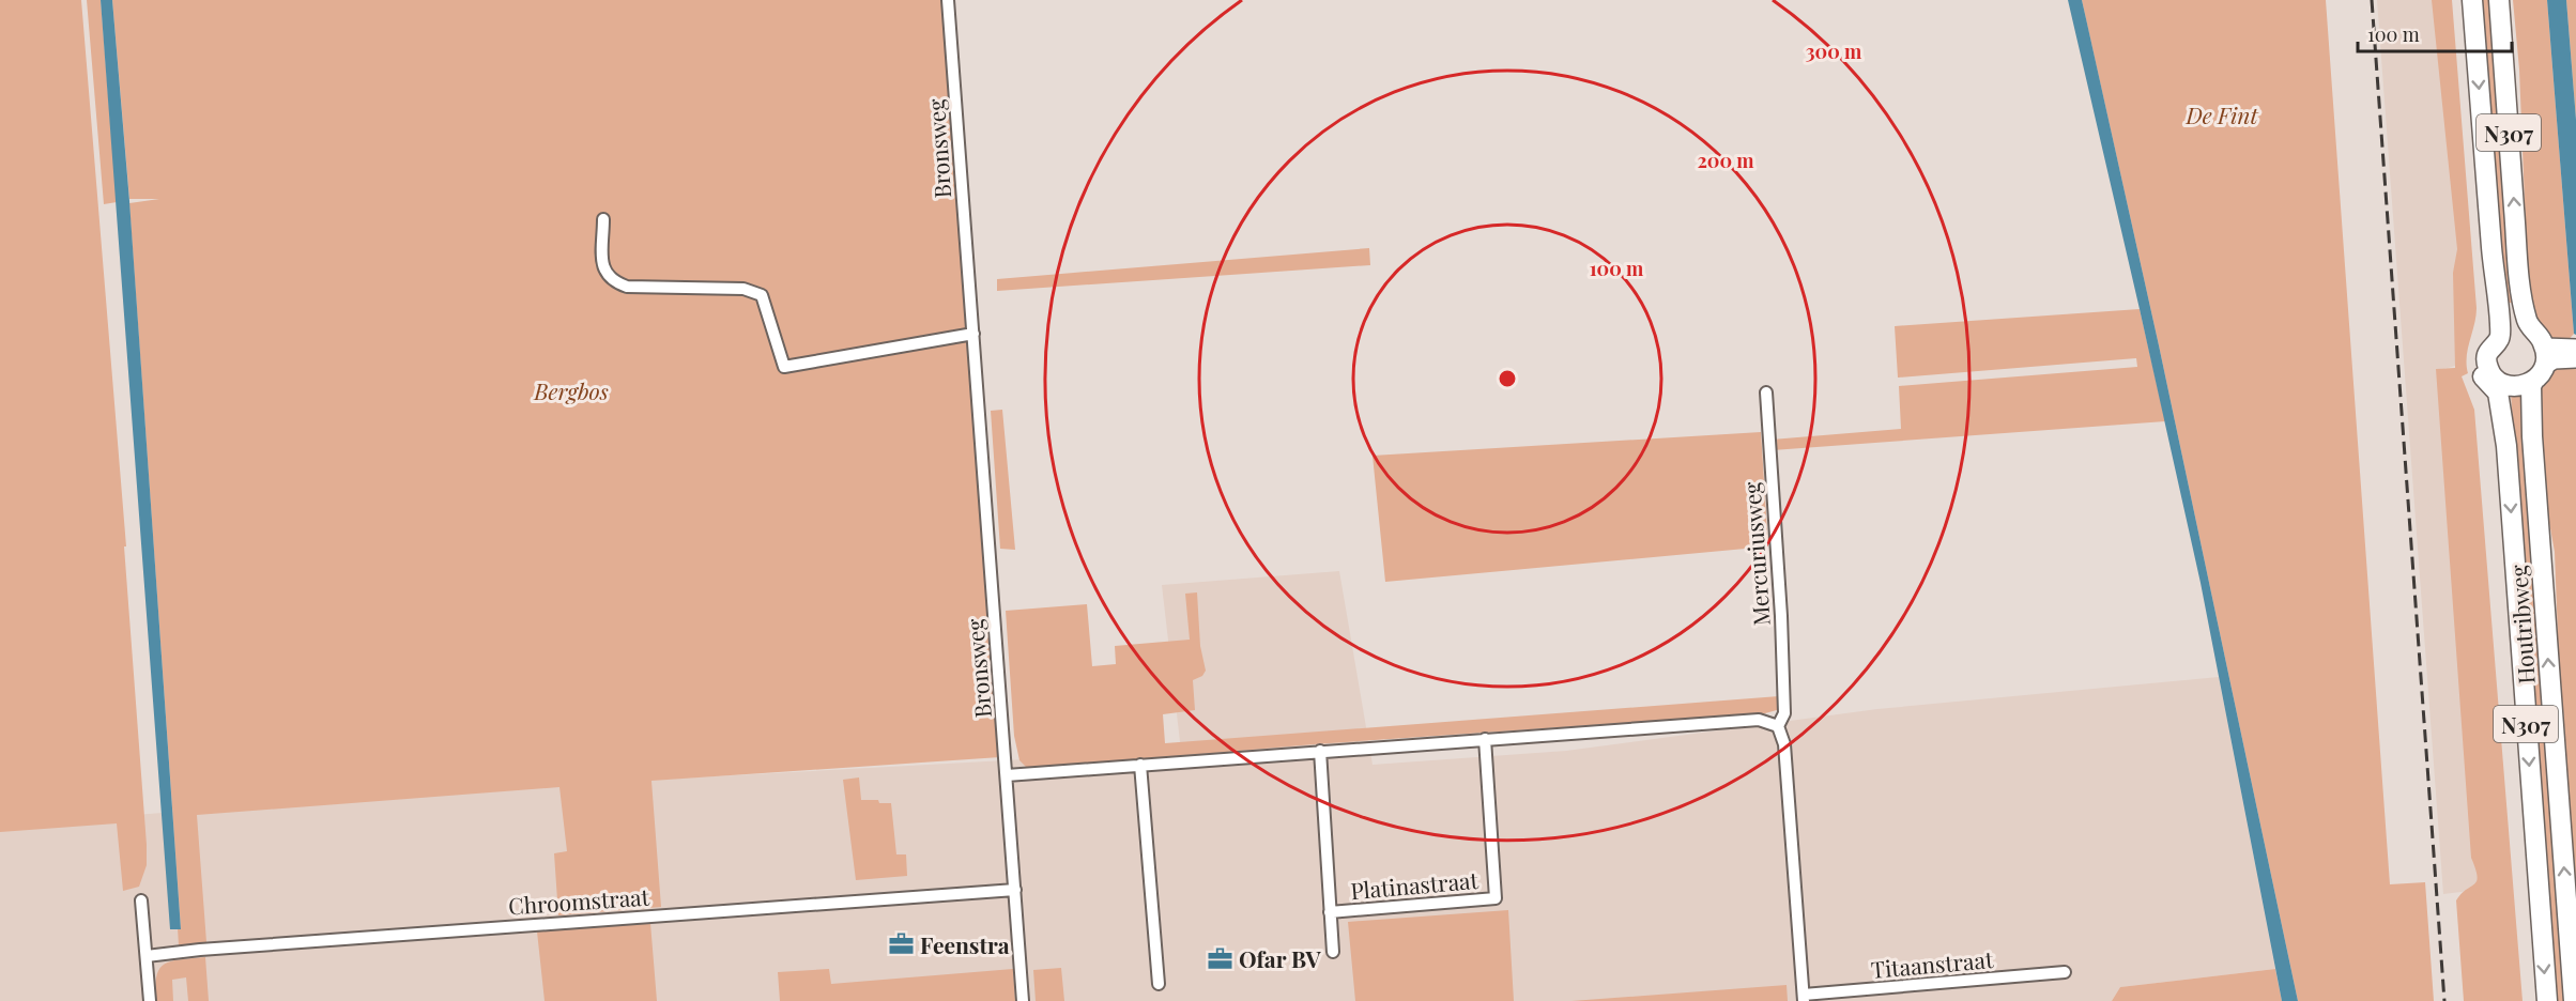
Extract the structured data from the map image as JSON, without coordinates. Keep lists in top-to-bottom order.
{
  "streets": {
    "main road": ["N307", "Houtribweg"],
    "street": [
      "Bronsweg",
      "Mercuriusweg",
      "Platinastraat",
      "Chroomstraat",
      "Titaanstraat"
    ]
  },
  "crossings": [
    ["N307", "Houtribweg"],
    ["Bronsweg", "Chroomstraat"]
  ],
  "parks": ["De Fint", "Bergbos"],
  "places": {
    "office": ["Feenstra", "Ofar BV"]
  },
  "scale_bar": "100 m",
  "rings": ["300 m", "200 m", "100 m"]
}
